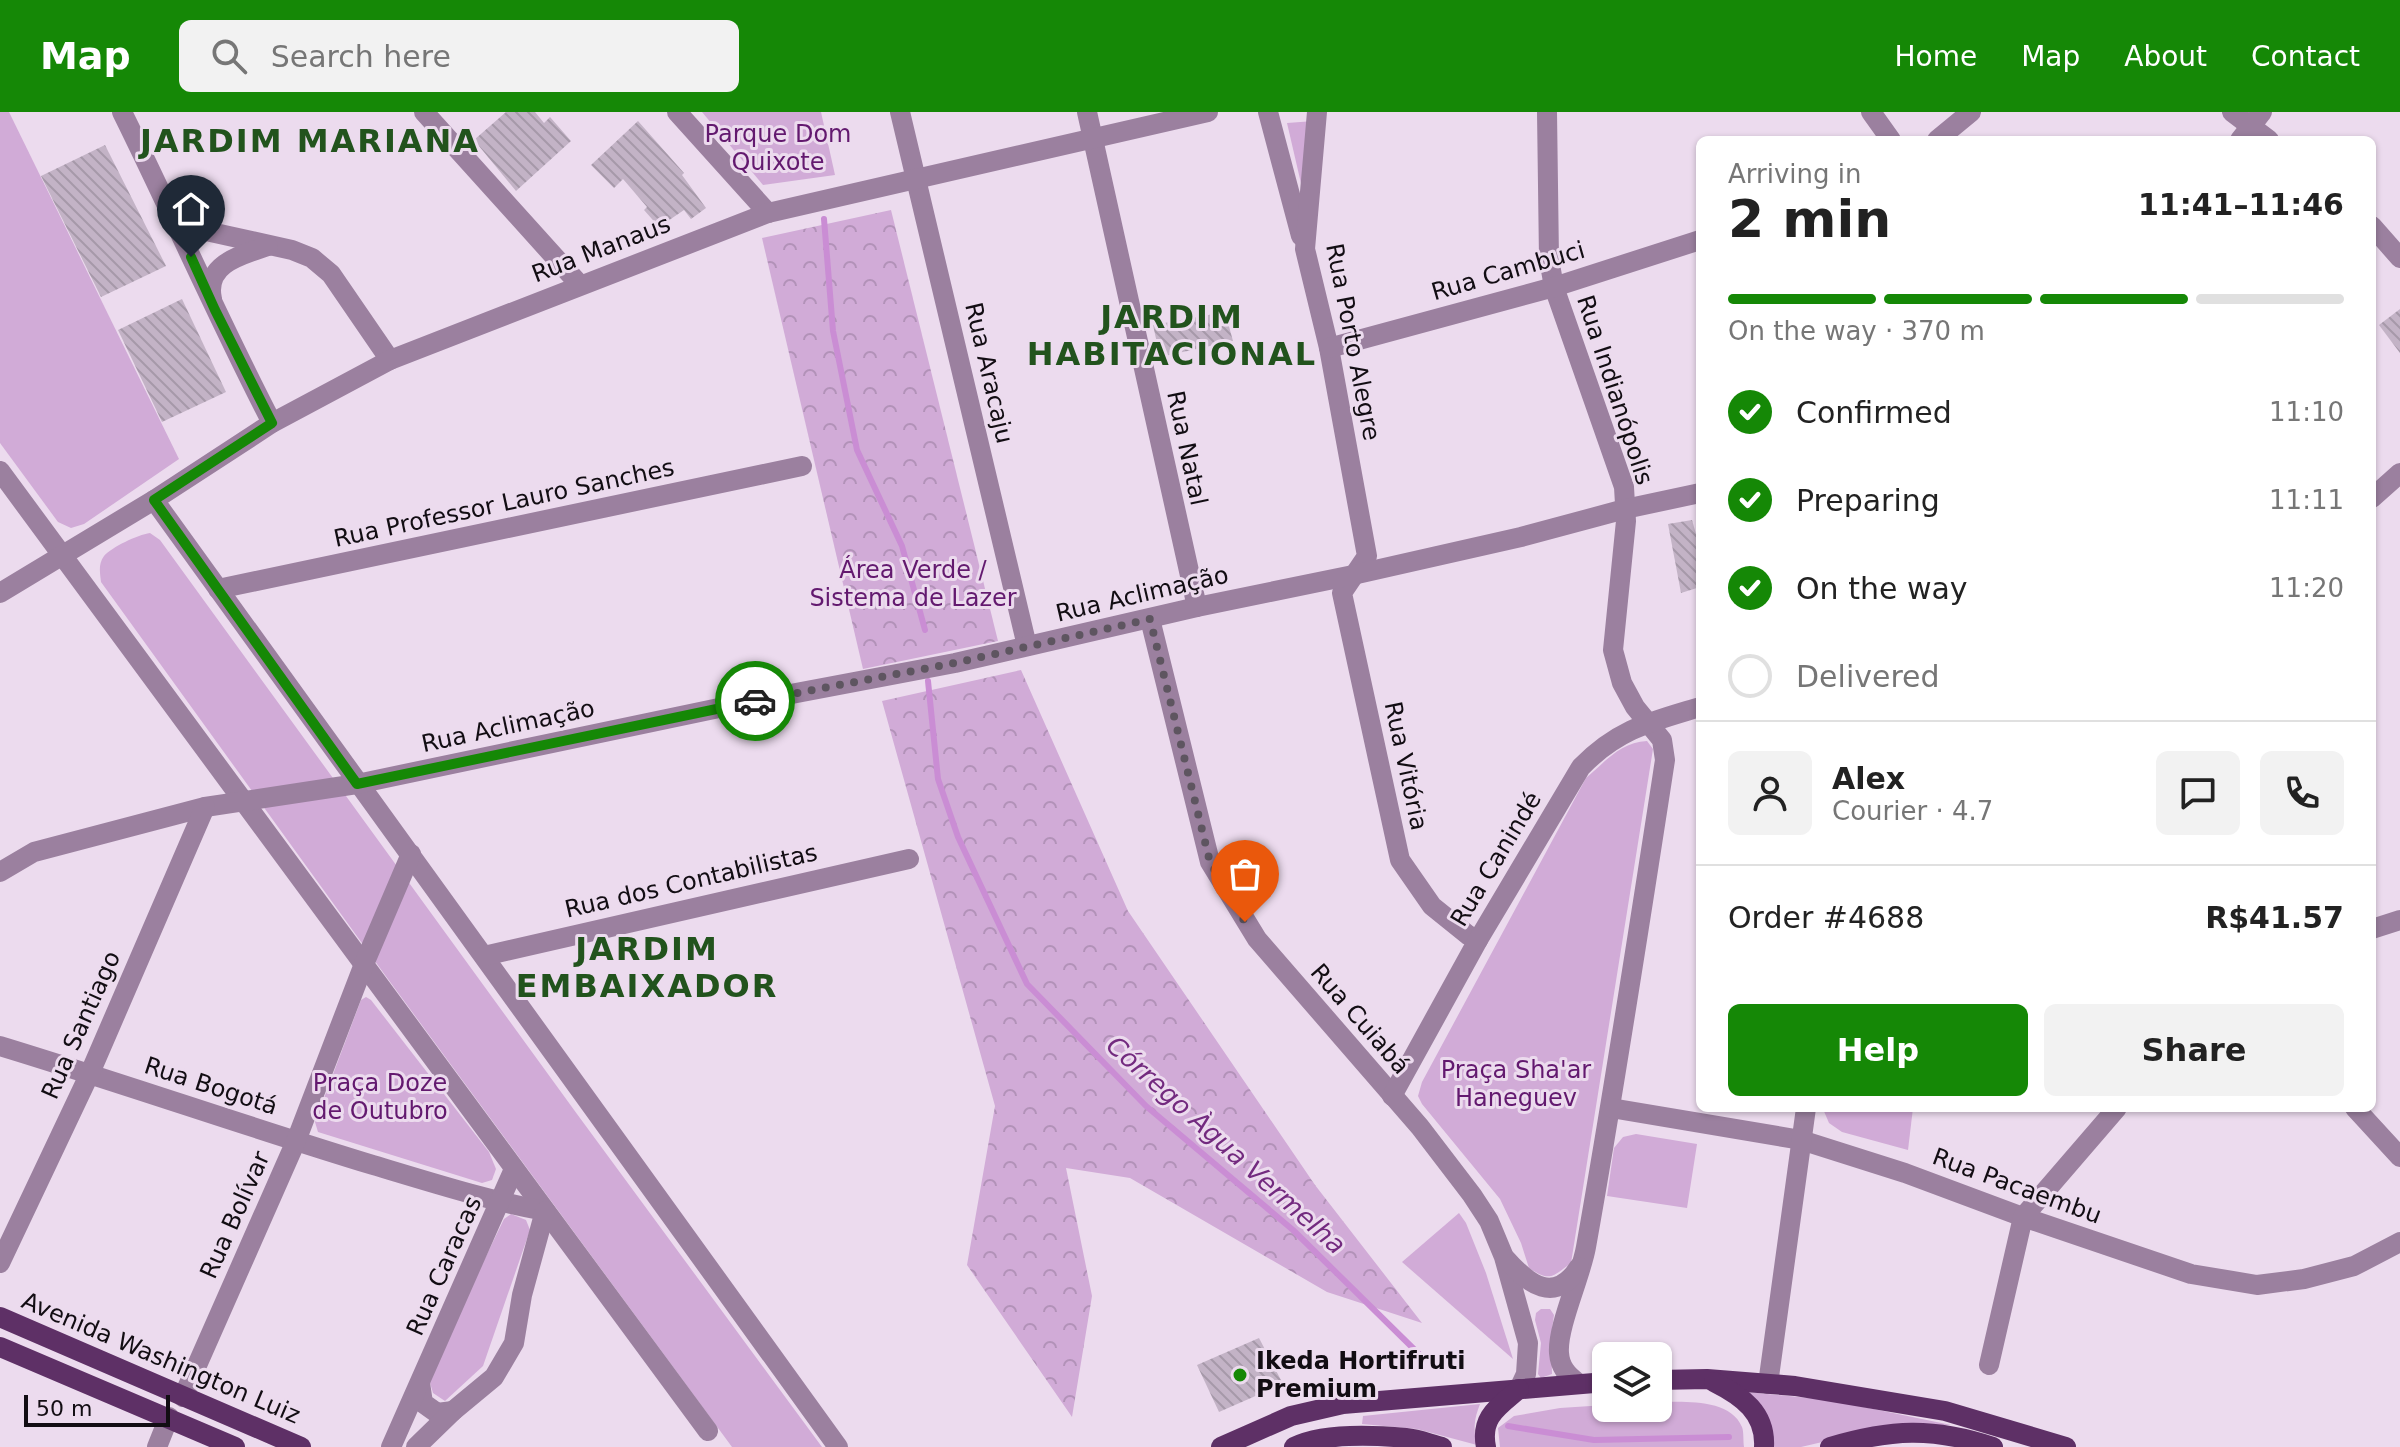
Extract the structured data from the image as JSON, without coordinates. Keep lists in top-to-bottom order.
{
  "streets": {
    "main road": ["Avenida Washington Luiz"],
    "street": [
      "Rua Manaus",
      "Rua Cambuci",
      "Rua Porto Alegre",
      "Rua Aracaju",
      "Rua Indianópolis",
      "Rua Natal",
      "Rua Professor Lauro Sanches",
      "Rua Aclimação",
      "Rua Vitória",
      "Rua Canindé",
      "Rua dos Contabilistas",
      "Rua Cuiabá",
      "Rua Santiago",
      "Rua Bogotá",
      "Rua Pacaembu",
      "Rua Bolívar",
      "Rua Caracas"
    ]
  },
  "crossings": [
    ["Rua Manaus", "Rua Aracaju"],
    ["Rua Manaus", "Rua Natal"],
    ["Rua Cambuci", "Rua Porto Alegre"],
    ["Rua Cambuci", "Rua Indianópolis"],
    ["Rua Porto Alegre", "Rua Aclimação"],
    ["Rua Porto Alegre", "Rua Vitória"],
    ["Rua Aracaju", "Rua Aclimação"],
    ["Rua Indianópolis", "Rua Aclimação"],
    ["Rua Indianópolis", "Rua Canindé"],
    ["Rua Indianópolis", "Rua Cuiabá"],
    ["Rua Indianópolis", "Rua Pacaembu"],
    ["Rua Natal", "Rua Aclimação"],
    ["Rua Aclimação", "Rua Vitória"],
    ["Rua Aclimação", "Rua Cuiabá"],
    ["Rua Aclimação", "Rua Santiago"],
    ["Rua Vitória", "Rua Canindé"],
    ["Rua Canindé", "Rua Cuiabá"],
    ["Rua Santiago", "Rua Bogotá"],
    ["Rua Bogotá", "Rua Bolívar"],
    ["Rua Bogotá", "Rua Caracas"],
    ["Rua Bolívar", "Avenida Washington Luiz"]
  ],
  "districts": ["JARDIM MARIANA", "JARDIM HABITACIONAL", "JARDIM EMBAIXADOR"],
  "water": ["Córrego Àgua Vermelha"],
  "parks": [
    "Parque Dom Quixote",
    "Área Verde / Sistema de Lazer",
    "Praça Sha'ar Haneguev",
    "Praça Doze de Outubro"
  ],
  "places": ["Ikeda Hortifruti Premium"],
  "scale_bar": "50 m",
  "page": {
    "header": "Map",
    "search": "Search here",
    "nav": [
      "Home",
      "Map",
      "About",
      "Contact"
    ],
    "heading": ["2 min", "Arriving in", "11:41–11:46"],
    "panel": [
      "Alex",
      "Courier · 4.7",
      "Order #4688",
      "R$41.57"
    ],
    "bar": "On the way · 370 m",
    "list": [
      ["Confirmed", "11:10"],
      ["Preparing", "11:11"],
      ["On the way", "11:20"],
      "Delivered"
    ],
    "buttons": ["Help", "Share"],
    "scale": "50 m"
  }
}
